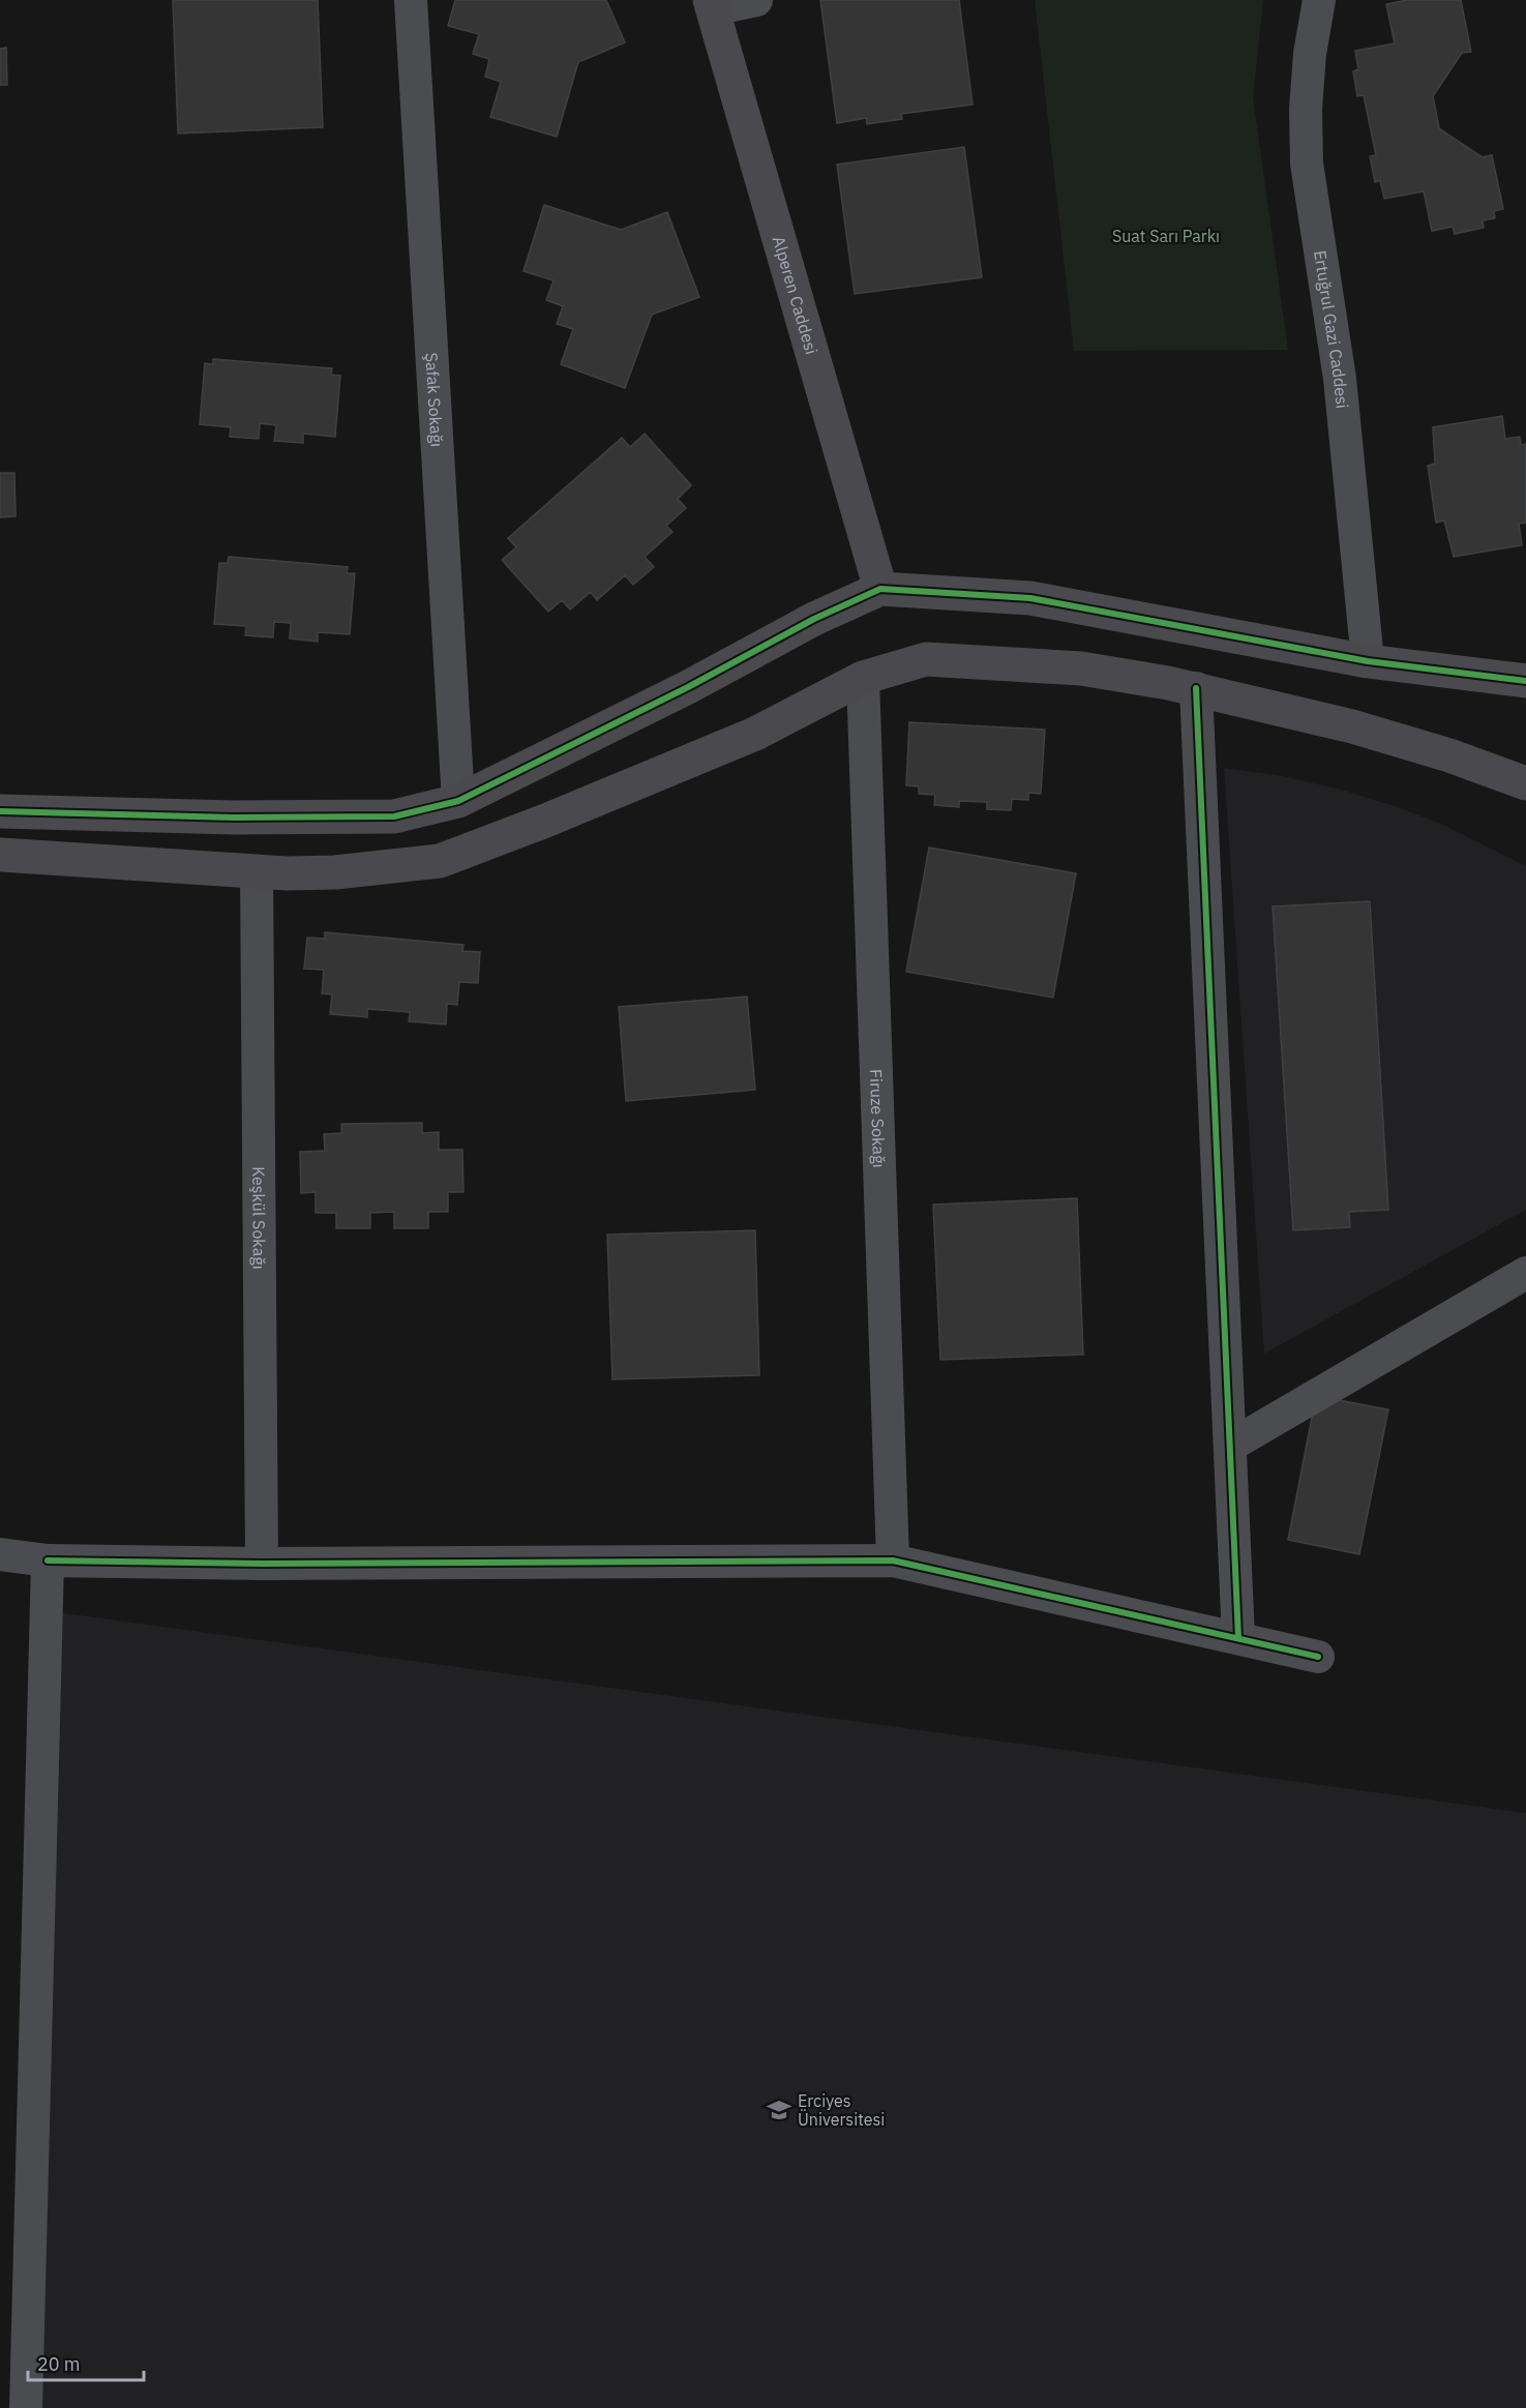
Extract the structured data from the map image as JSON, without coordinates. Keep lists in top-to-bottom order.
{
  "streets": {
    "street": [
      "Alperen Caddesi",
      "Ertuğrul Gazi Caddesi",
      "Şafak Sokağı",
      "Firuze Sokağı",
      "Keşkül Sokağı"
    ]
  },
  "parks": ["Suat Sarı Parkı"],
  "places": {
    "school or university": ["Erciyes Üniversitesi"]
  },
  "scale_bar": "20 m"
}
